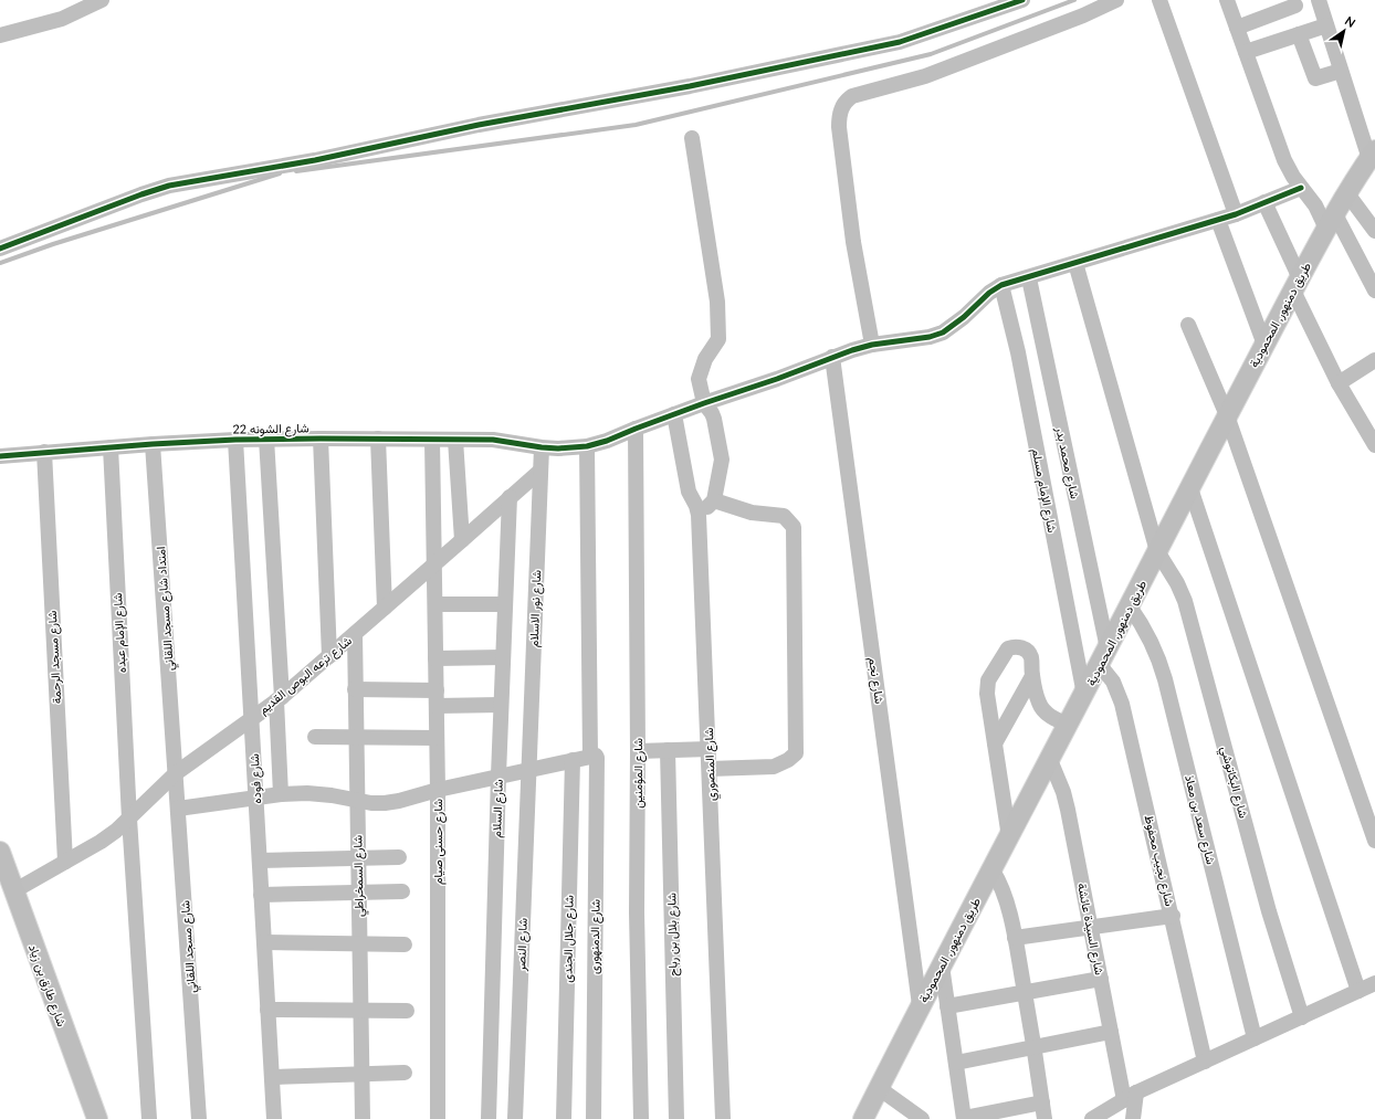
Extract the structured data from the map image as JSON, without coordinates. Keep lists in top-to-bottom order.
{
  "streets": {
    "main road": ["طريق دمنهور, المحمودية", "شارع طارق بن زياد"],
    "street": [
      "شارع الشونه 22",
      "شارع محمد بدر",
      "شارع الإمام مسلم",
      "امتداد شارع مسجد اللقاني",
      "شارع نور الاسلام",
      "شارع الإمام عبده",
      "شارع مسجد الرحمة",
      "شارع ترعه البوص القديم",
      "شارع نجم",
      "شارع المنصوري",
      "شارع المؤمنين",
      "شارع فوده",
      "شارع البكاتوشي",
      "شارع السلام",
      "شارع سعد بن معاذ",
      "شارع حسنى صيام",
      "شارع نجيب محفوظ",
      "شارع السمخراطي",
      "شارع السيدة عائشة",
      "شارع بلال بن رباح",
      "شارع الدمنهورى",
      "شارع جلال الجندى",
      "شارع النصر",
      "شارع مسجد اللقاني"
    ]
  },
  "crossings": [
    ["طريق دمنهور, المحمودية", "شارع محمد بدر"],
    ["طريق دمنهور, المحمودية", "شارع الإمام مسلم"],
    ["طريق دمنهور, المحمودية", "شارع نجم"],
    ["طريق دمنهور, المحمودية", "شارع البكاتوشي"],
    ["طريق دمنهور, المحمودية", "شارع سعد بن معاذ"],
    ["طريق دمنهور, المحمودية", "شارع نجيب محفوظ"],
    ["طريق دمنهور, المحمودية", "شارع السيدة عائشة"],
    ["شارع الشونه 22", "شارع الإمام مسلم"],
    ["شارع الشونه 22", "امتداد شارع مسجد اللقاني"],
    ["شارع الشونه 22", "شارع نور الاسلام"],
    ["شارع الشونه 22", "شارع الإمام عبده"],
    ["شارع الشونه 22", "شارع مسجد الرحمة"],
    ["شارع الشونه 22", "شارع نجم"],
    ["شارع الشونه 22", "شارع المنصوري"],
    ["شارع الشونه 22", "شارع المؤمنين"],
    ["شارع الشونه 22", "شارع فوده"],
    ["شارع الشونه 22", "شارع حسنى صيام"],
    ["شارع الشونه 22", "شارع الدمنهورى"],
    ["شارع محمد بدر", "شارع نجيب محفوظ"],
    ["امتداد شارع مسجد اللقاني", "شارع ترعه البوص القديم"],
    ["امتداد شارع مسجد اللقاني", "شارع مسجد اللقاني"],
    ["شارع نور الاسلام", "شارع ترعه البوص القديم"],
    ["شارع نور الاسلام", "شارع النصر"],
    ["شارع الإمام عبده", "شارع ترعه البوص القديم"],
    ["شارع مسجد الرحمة", "شارع ترعه البوص القديم"],
    ["شارع ترعه البوص القديم", "شارع فوده"],
    ["شارع ترعه البوص القديم", "شارع السلام"],
    ["شارع ترعه البوص القديم", "شارع حسنى صيام"],
    ["شارع ترعه البوص القديم", "شارع السمخراطي"],
    ["شارع ترعه البوص القديم", "شارع مسجد اللقاني"],
    ["شارع ترعه البوص القديم", "شارع طارق بن زياد"]
  ],
  "north": "top right"
}
